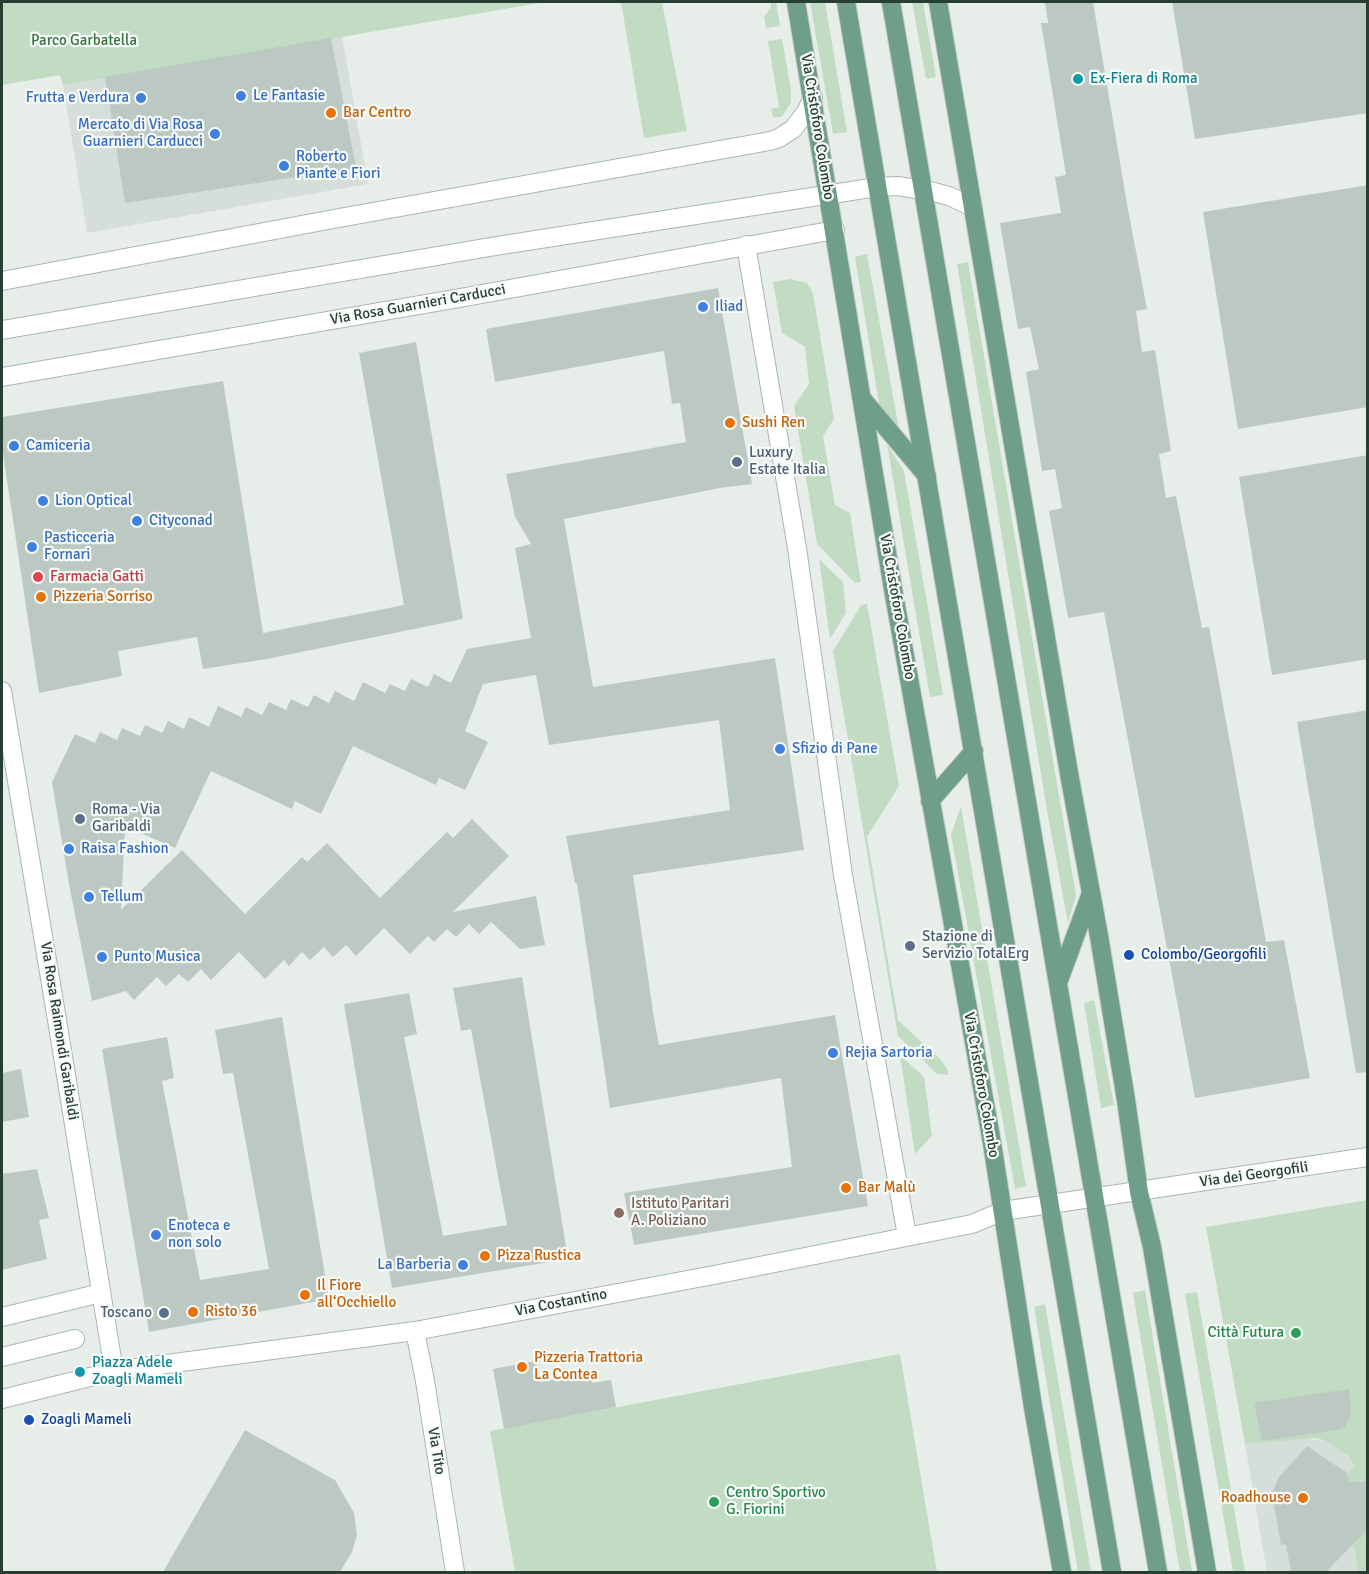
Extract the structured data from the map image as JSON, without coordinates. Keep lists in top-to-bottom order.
{
  "streets": {
    "main road": ["Via Cristoforo Colombo"],
    "street": [
      "Via Rosa Guarnieri Carducci",
      "Via Rosa Raimondi Garibaldi",
      "Via dei Georgofili",
      "Via Costantino",
      "Via Tito"
    ]
  },
  "crossings": [
    ["Via Cristoforo Colombo", "Via Rosa Guarnieri Carducci"],
    ["Via Cristoforo Colombo", "Via Costantino"],
    ["Via Rosa Raimondi Garibaldi", "Via Costantino"],
    ["Via Costantino", "Via Tito"]
  ],
  "parks": ["Parco Garbatella"],
  "places": [
    "Ex-Fiera di Roma",
    "Le Fantasie",
    "Frutta e Verdura",
    "Bar Centro",
    "Mercato di Via Rosa Guarnieri Carducci",
    "Roberto Piante e Fiori",
    "Iliad",
    "Sushi Ren",
    "Camiceria",
    "Luxury Estate Italia",
    "Lion Optical",
    "Cityconad",
    "Pasticceria Fornari",
    "Farmacia Gatti",
    "Pizzeria Sorriso",
    "Sfizio di Pane",
    "Roma - Via Garibaldi",
    "Raisa Fashion",
    "Tellum",
    "Stazione di Servizio TotalErg",
    "Colombo/Georgofili",
    "Punto Musica",
    "Rejia Sartoria",
    "Bar Malù",
    "Istituto Paritari A. Poliziano",
    "Enoteca e non solo",
    "Pizza Rustica",
    "La Barberia",
    "Il Fiore all‘Occhiello",
    "Risto 36",
    "Toscano",
    "Città Futura",
    "Pizzeria Trattoria La Contea",
    "Piazza Adele Zoagli Mameli",
    "Zoagli Mameli",
    "Roadhouse",
    "Centro Sportivo G. Fiorini"
  ]
}
